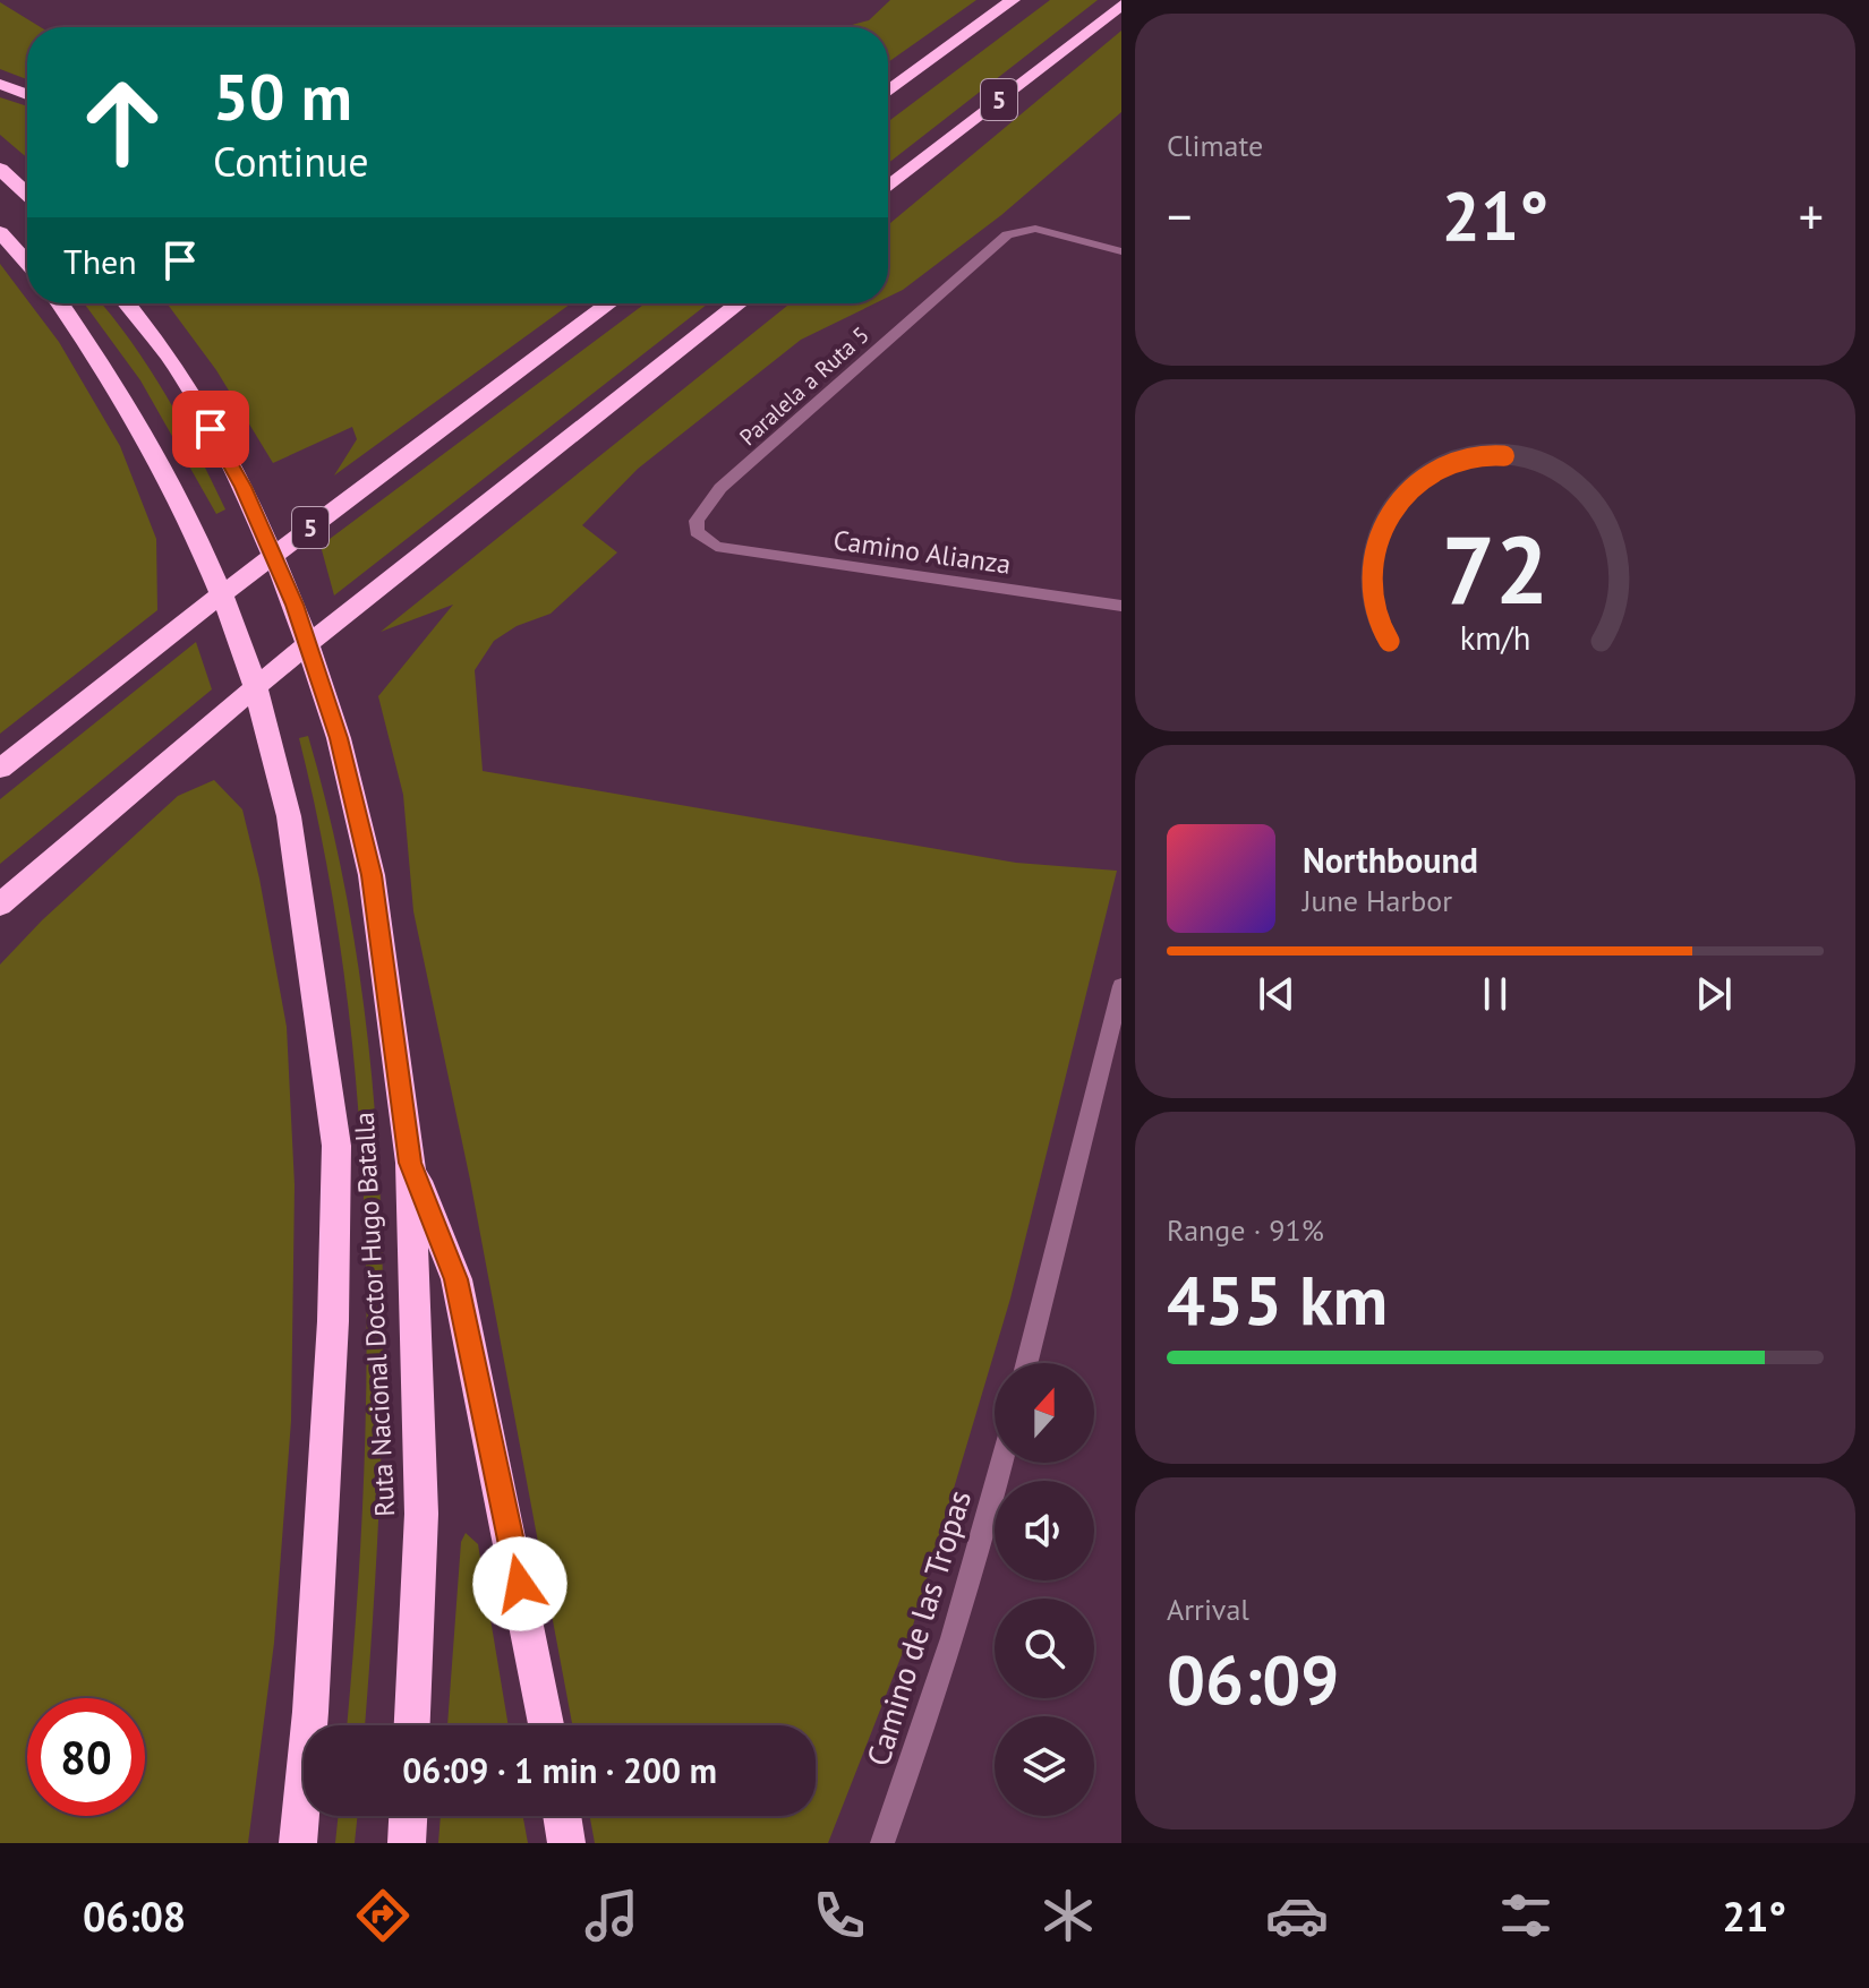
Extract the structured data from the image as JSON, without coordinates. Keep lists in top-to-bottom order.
{
  "streets": {
    "highway": ["5", "Ruta Nacional Doctor Hugo Batalla"],
    "street": ["Paralela a Ruta 5", "Camino Alianza", "Camino de las Tropas"]
  },
  "crossings": [
    ["Paralela a Ruta 5", "Camino Alianza"]
  ],
  "north": "top",
  "page": {
    "tile": [
      "Climate",
      ["Range · 91%", "455 km"],
      ["Arrival", "06:09"]
    ],
    "turn": ["50 m", "Continue"],
    "heat": ["−", "21°", "+"],
    "then": "Then",
    "song": ["Northbound", "June Harbor"],
    "limit": "80",
    "trip": "06:09 · 1 min · 200 m",
    "tabs": ["06:08", "21°"],
    "gauge": ["72", "km/h"]
  }
}
